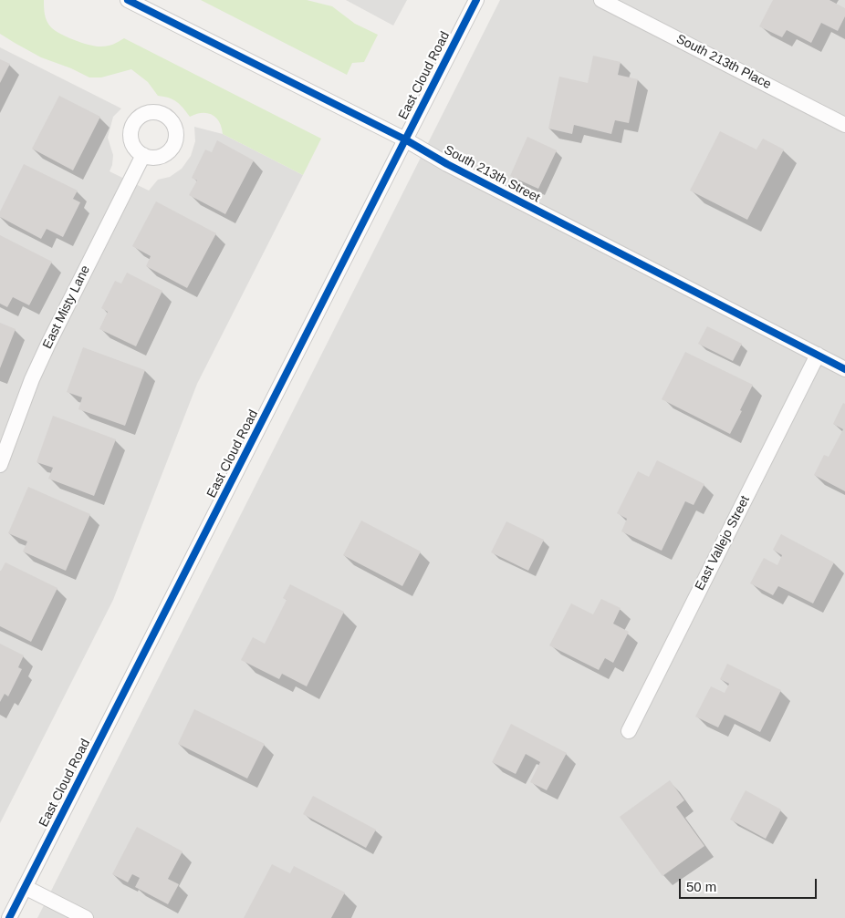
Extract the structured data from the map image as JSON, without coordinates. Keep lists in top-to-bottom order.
{
  "streets": {
    "street": [
      "South 213th Place",
      "East Cloud Road",
      "South 213th Street",
      "East Misty Lane",
      "East Vallejo Street"
    ]
  },
  "crossings": [
    ["East Cloud Road", "South 213th Street"],
    ["South 213th Street", "East Vallejo Street"]
  ],
  "scale_bar": "50 m"
}
